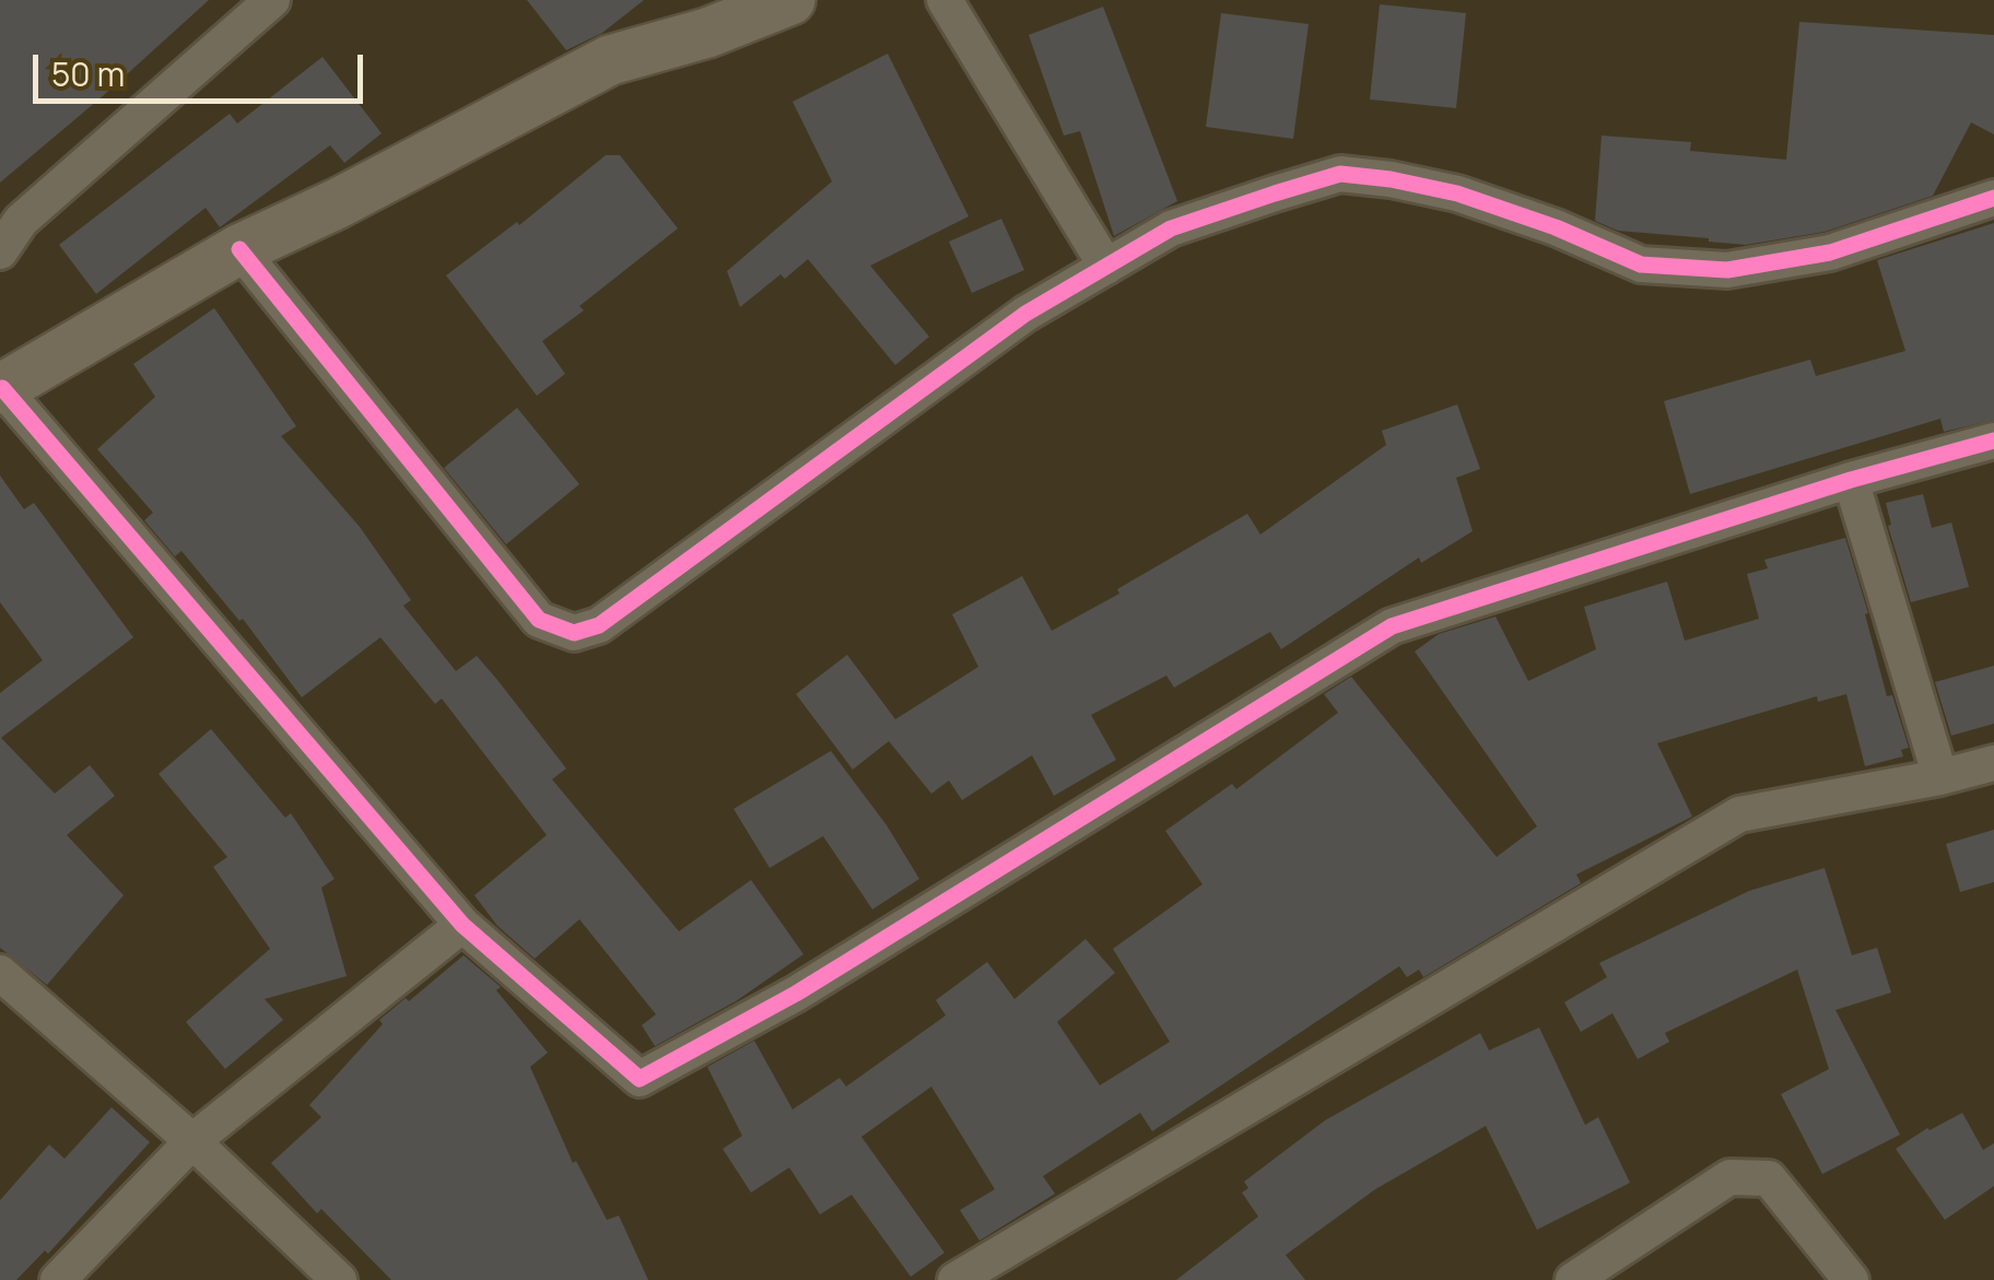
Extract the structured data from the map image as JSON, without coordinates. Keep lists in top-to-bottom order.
{
  "scale_bar": "50 m"
}
